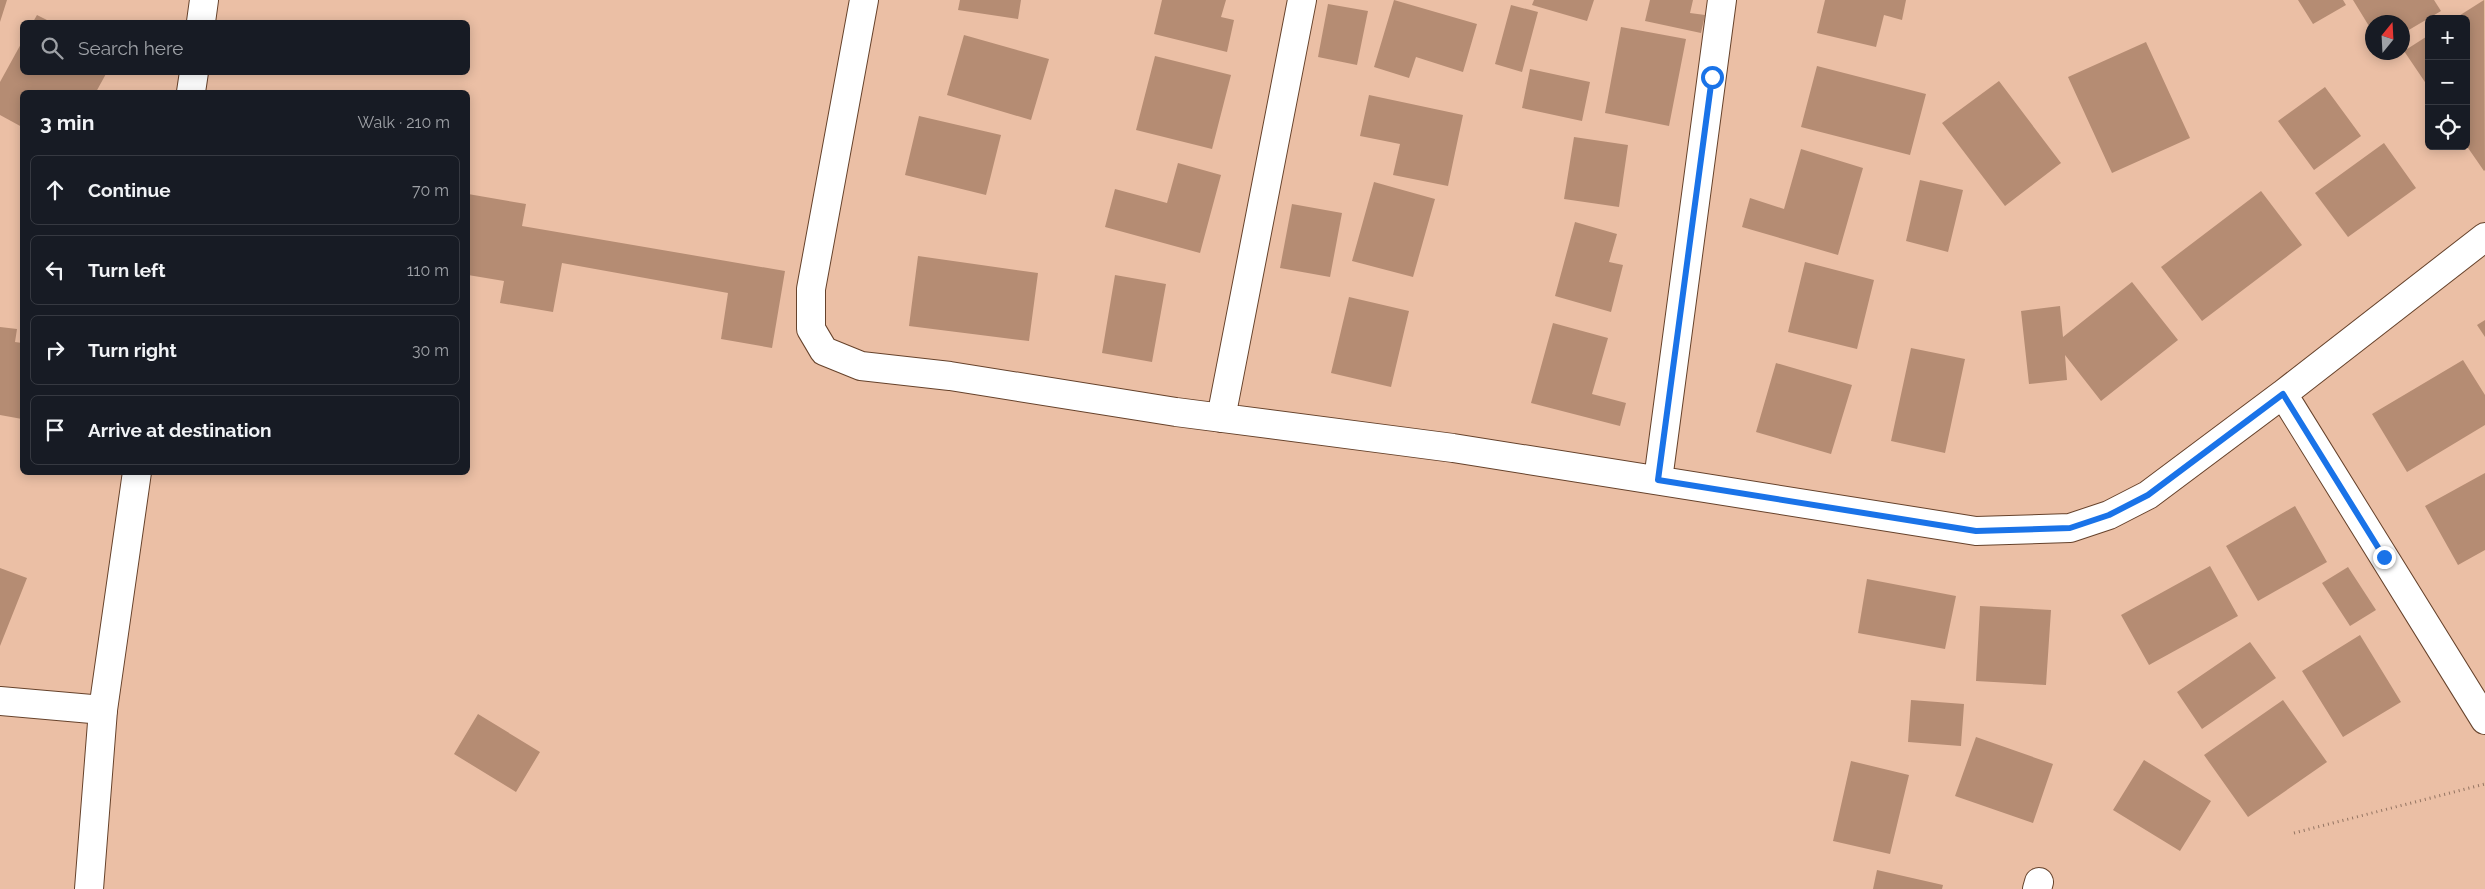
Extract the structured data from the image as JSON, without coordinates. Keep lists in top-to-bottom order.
{
  "north": "top",
  "page": {
    "map_buttons": ["+", "−"],
    "search": "Search here",
    "heading": ["3 min", "Walk · 210 m"],
    "list": [
      ["Continue", "70 m"],
      ["Turn left", "110 m"],
      ["Turn right", "30 m"],
      "Arrive at destination"
    ]
  }
}
